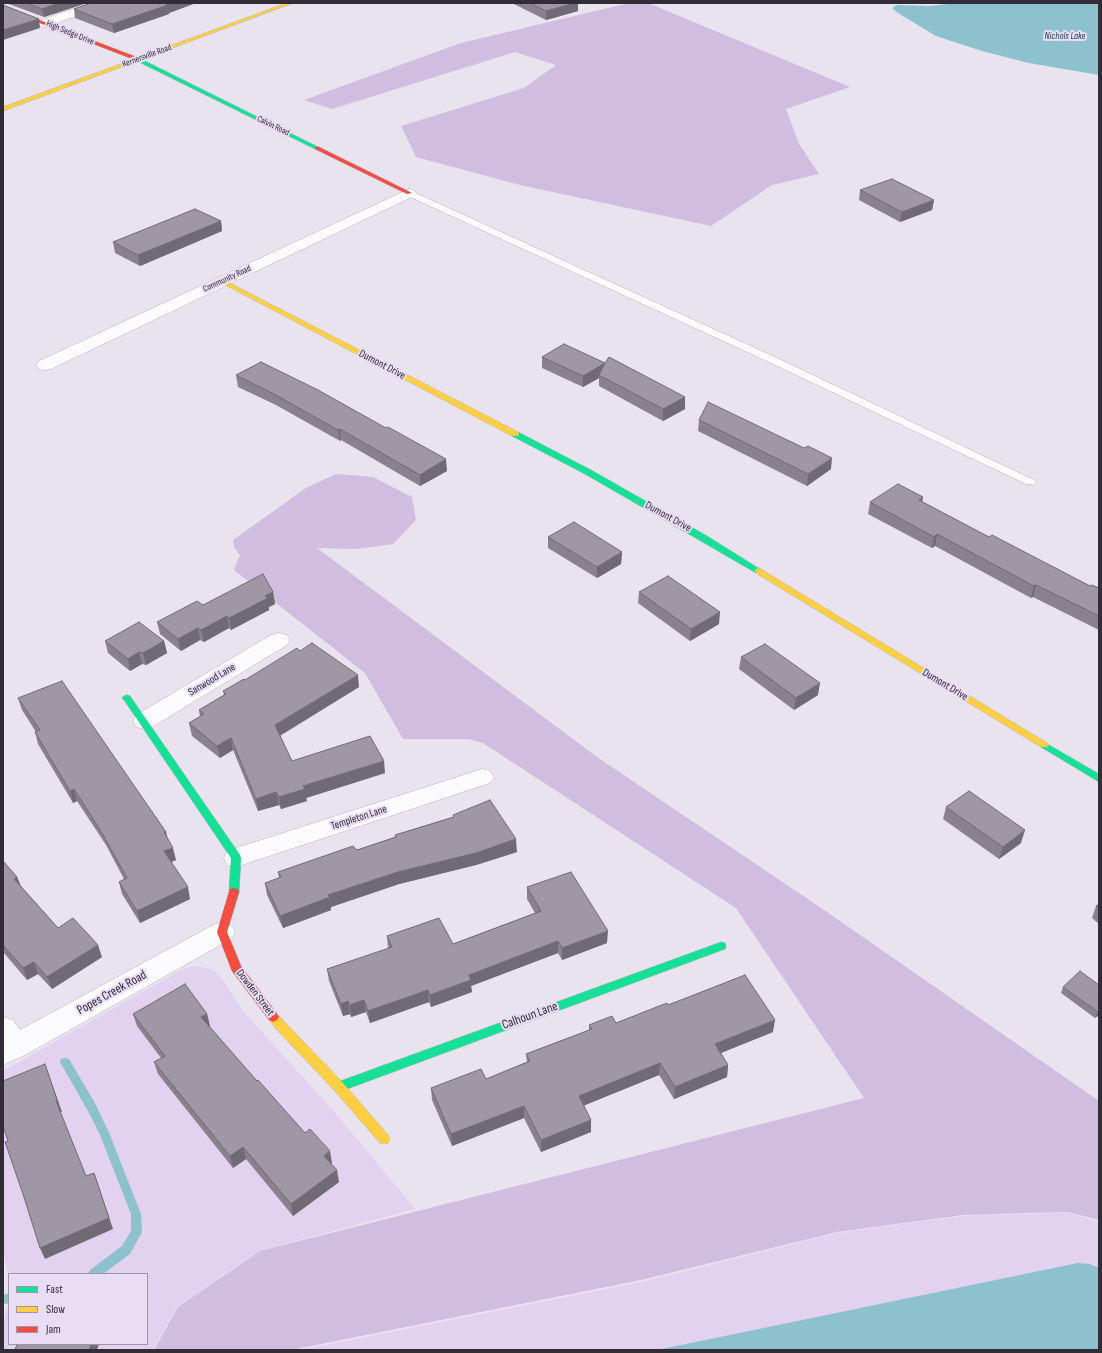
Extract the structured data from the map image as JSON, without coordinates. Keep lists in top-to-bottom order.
{
  "streets": {
    "street": [
      "High Sedge Drive",
      "Kernersville Road",
      "Calvin Road",
      "Community Road",
      "Dumont Drive",
      "Sanwood Lane",
      "Templeton Lane",
      "Popes Creek Road",
      "Dowden Street",
      "Calhoun Lane"
    ]
  },
  "crossings": [
    ["High Sedge Drive", "Kernersville Road"],
    ["High Sedge Drive", "Calvin Road"],
    ["Kernersville Road", "Calvin Road"],
    ["Calvin Road", "Community Road"],
    ["Community Road", "Dumont Drive"],
    ["Popes Creek Road", "Dowden Street"],
    ["Dowden Street", "Calhoun Lane"]
  ],
  "water": ["Nichols Lake"],
  "legend": ["Fast", "Slow", "Jam"]
}
